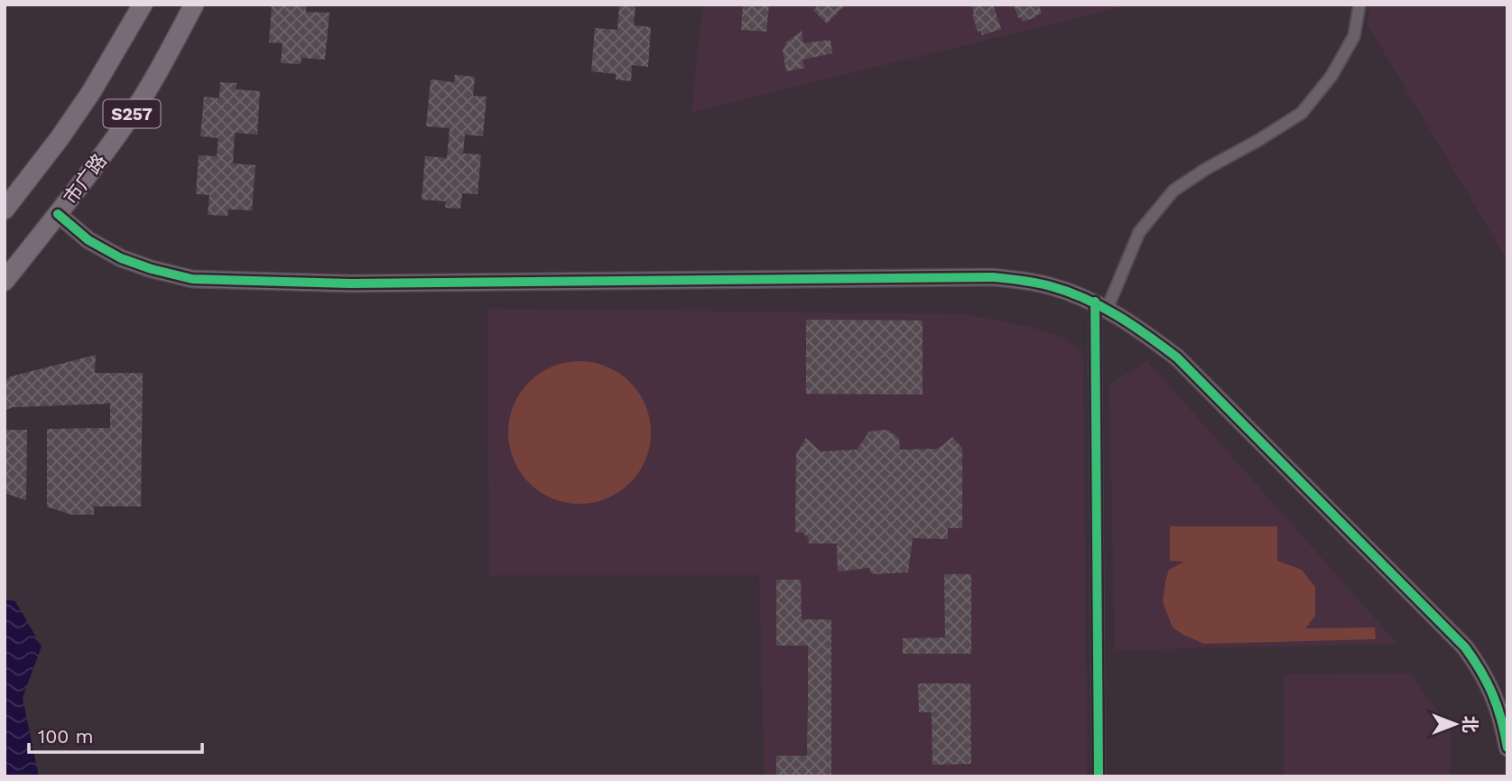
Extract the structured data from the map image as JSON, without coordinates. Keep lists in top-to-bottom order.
{
  "streets": {
    "main road": ["S257", "市广路"]
  },
  "scale_bar": "100 m",
  "north": "right"
}
